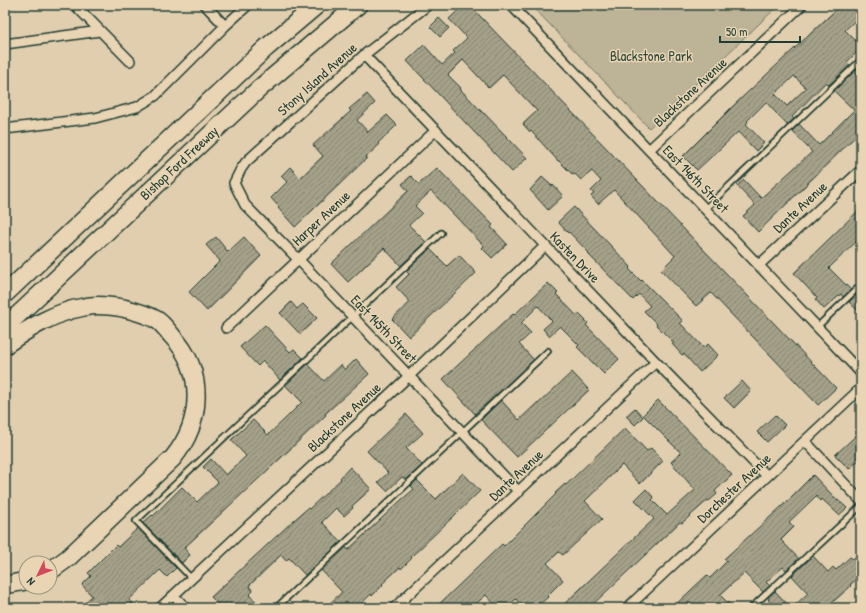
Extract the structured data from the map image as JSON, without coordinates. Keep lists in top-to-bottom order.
{
  "streets": {
    "highway": ["Bishop Ford Freeway"],
    "street": [
      "Stony Island Avenue",
      "Blackstone Avenue",
      "East 146th Street",
      "Dante Avenue",
      "Harper Avenue",
      "Kasten Drive",
      "East 145th Street",
      "Dorchester Avenue"
    ]
  },
  "crossings": [
    ["Stony Island Avenue", "Kasten Drive"],
    ["Stony Island Avenue", "East 145th Street"],
    ["Blackstone Avenue", "East 146th Street"],
    ["Blackstone Avenue", "Kasten Drive"],
    ["Blackstone Avenue", "East 145th Street"],
    ["East 146th Street", "Dante Avenue"],
    ["Dante Avenue", "Kasten Drive"],
    ["Dante Avenue", "East 145th Street"],
    ["Harper Avenue", "Kasten Drive"],
    ["Harper Avenue", "East 145th Street"],
    ["Kasten Drive", "Dorchester Avenue"]
  ],
  "parks": ["Blackstone Park"],
  "scale_bar": "50 m",
  "north": "bottom left"
}
